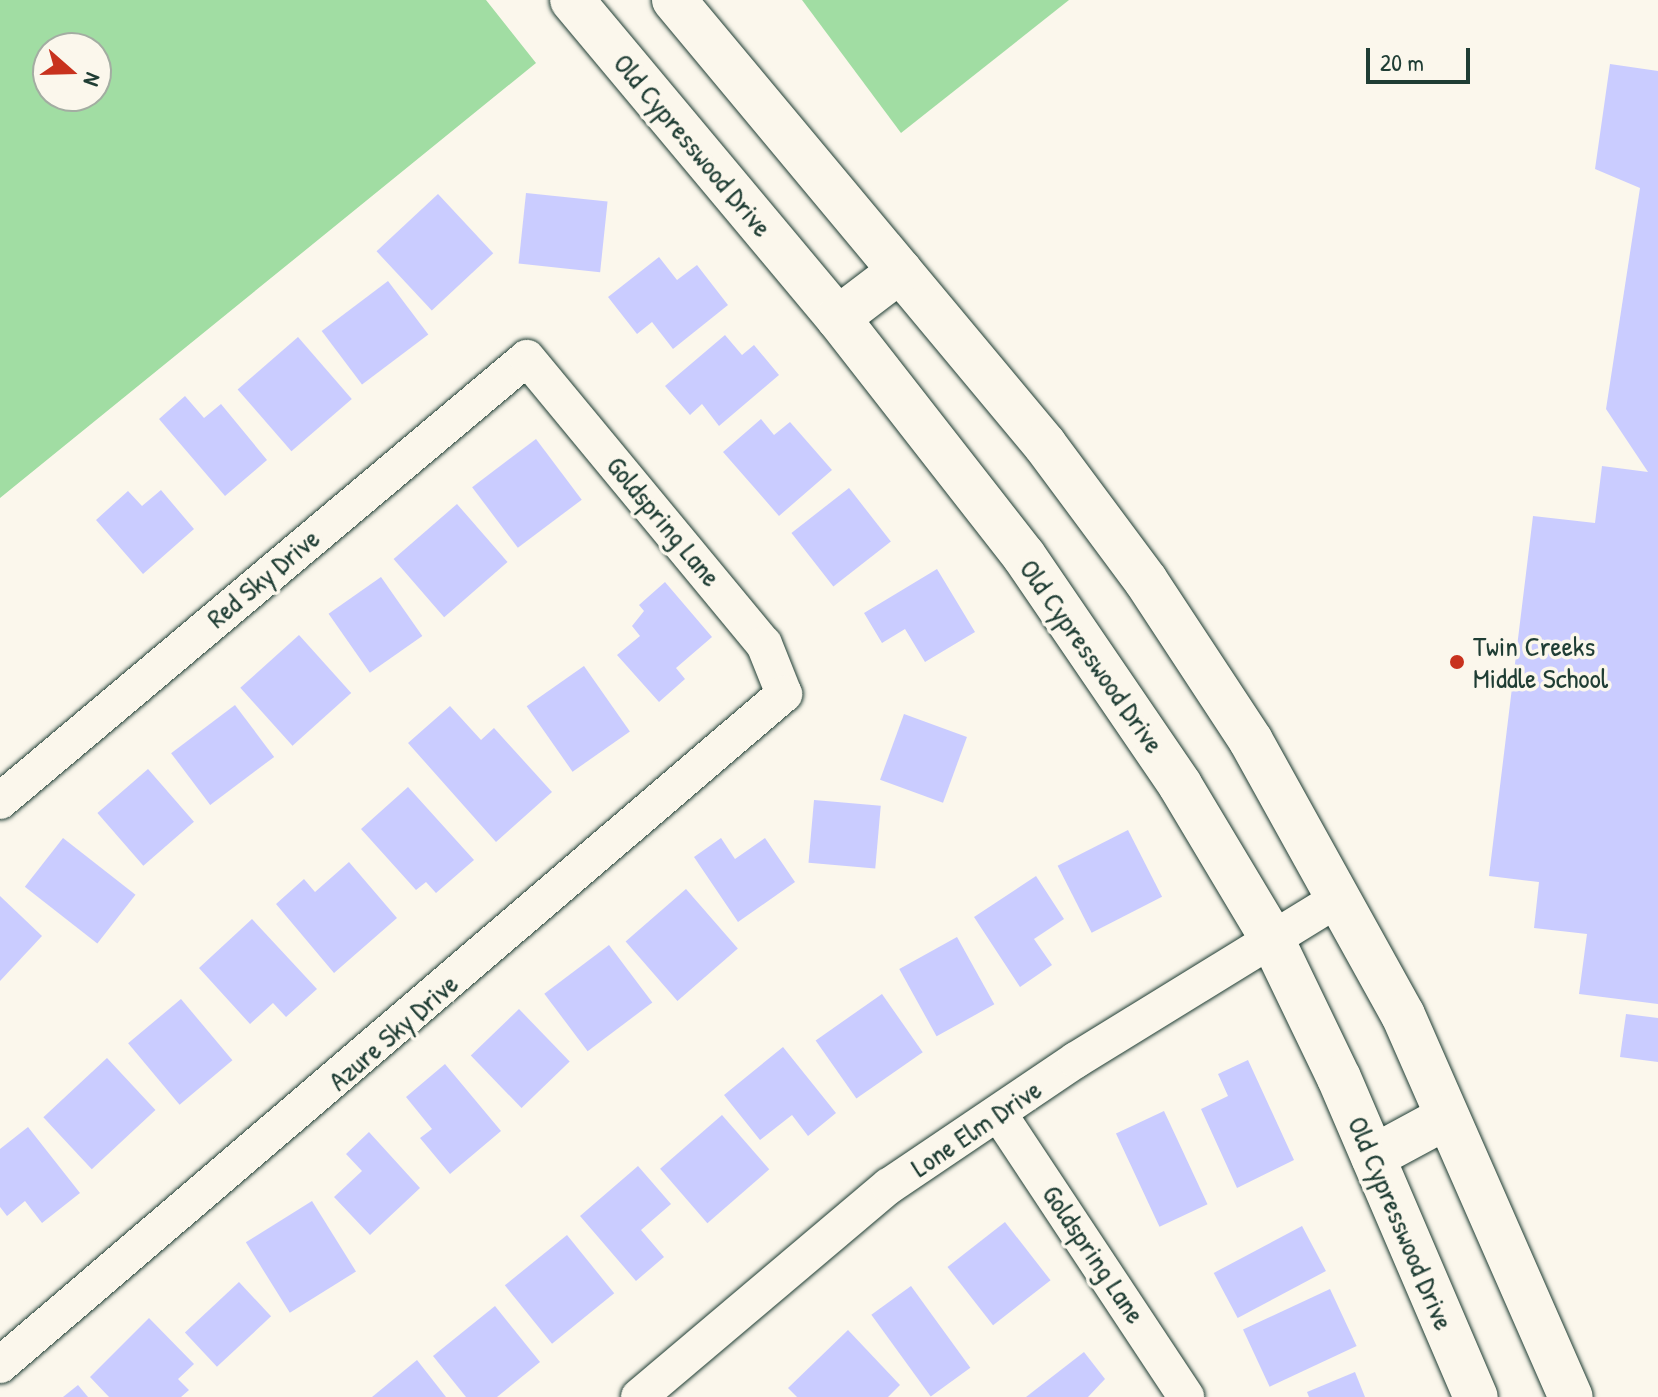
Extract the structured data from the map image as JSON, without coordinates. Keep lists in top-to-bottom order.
{
  "streets": {
    "street": [
      "Old Cypresswood Drive",
      "Goldspring Lane",
      "Red Sky Drive",
      "Azure Sky Drive",
      "Lone Elm Drive"
    ]
  },
  "crossings": [
    ["Old Cypresswood Drive", "Lone Elm Drive"],
    ["Goldspring Lane", "Red Sky Drive"],
    ["Goldspring Lane", "Azure Sky Drive"],
    ["Goldspring Lane", "Lone Elm Drive"]
  ],
  "places": ["Twin Creeks Middle School"],
  "scale_bar": "20 m",
  "north": "right"
}
